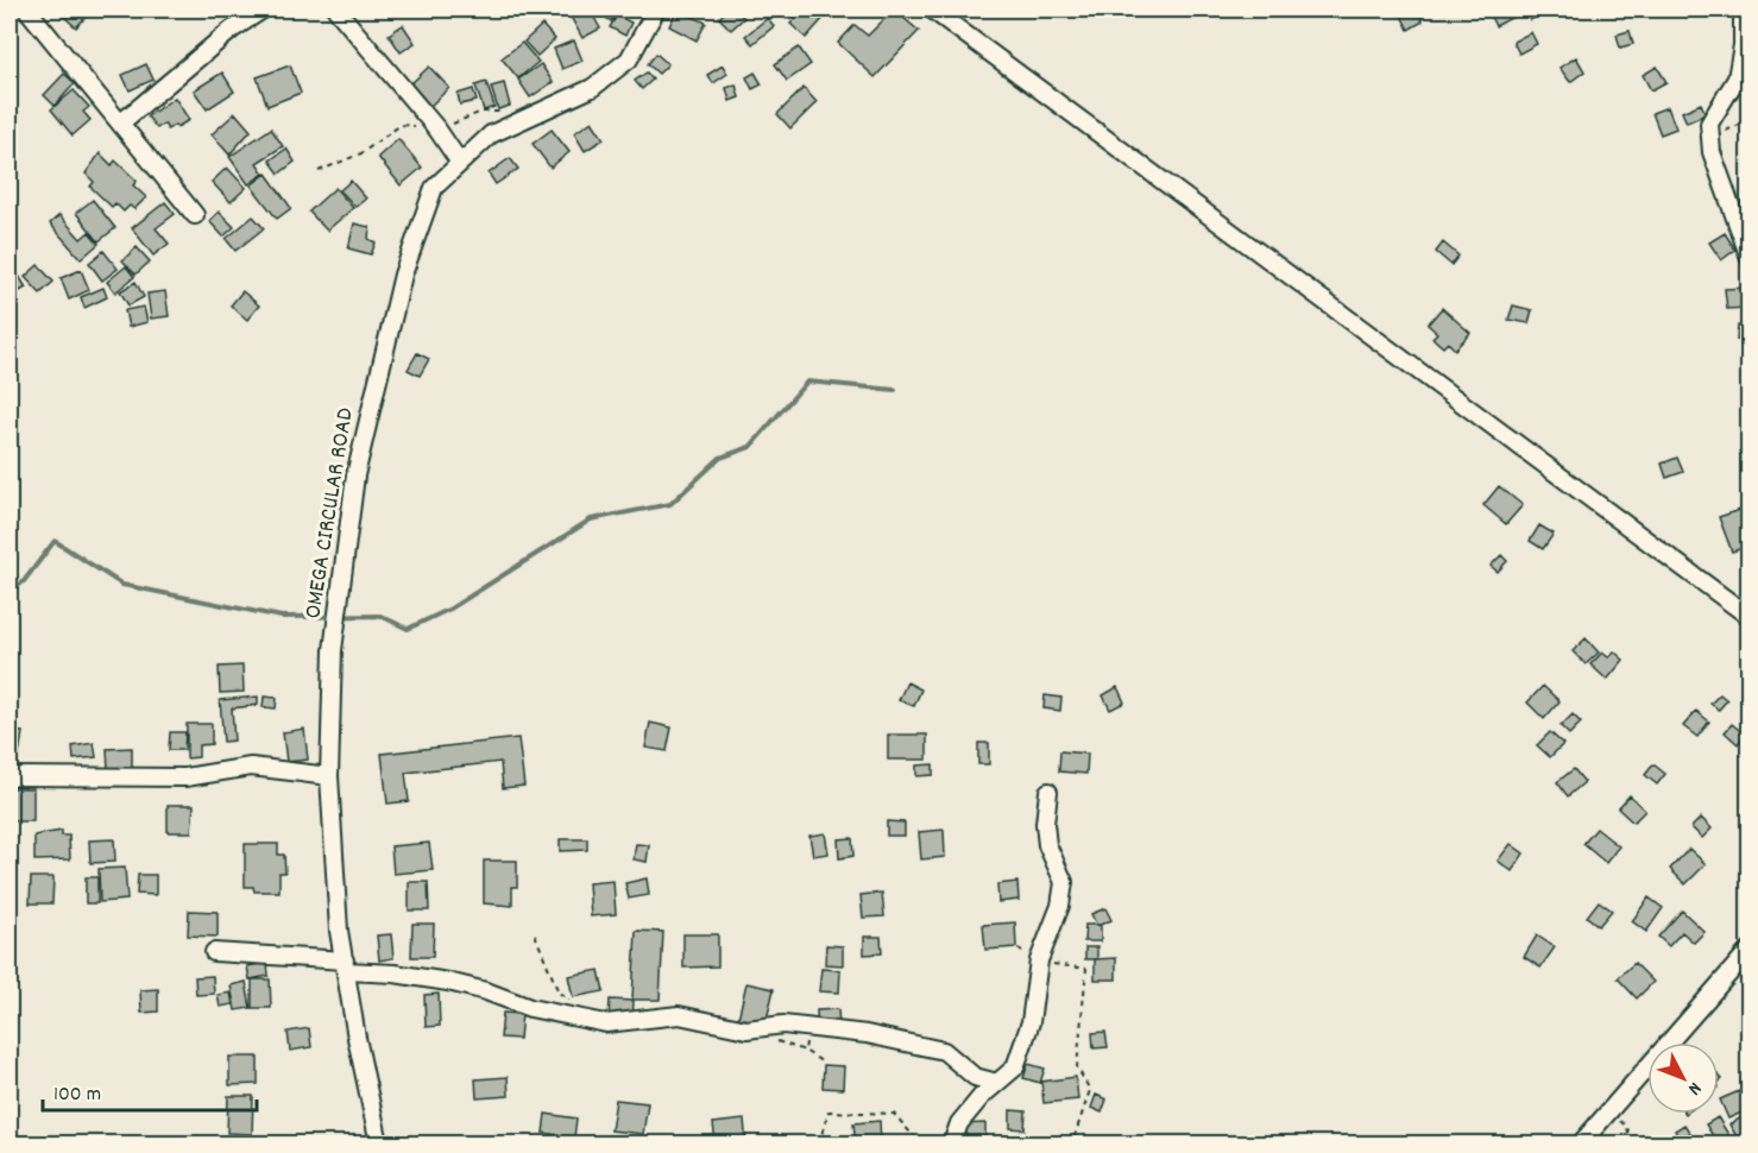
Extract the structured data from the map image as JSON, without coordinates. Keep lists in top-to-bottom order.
{
  "streets": {
    "street": ["OMEGA CIRCULAR ROAD"]
  },
  "scale_bar": "100 m",
  "north": "bottom right"
}
